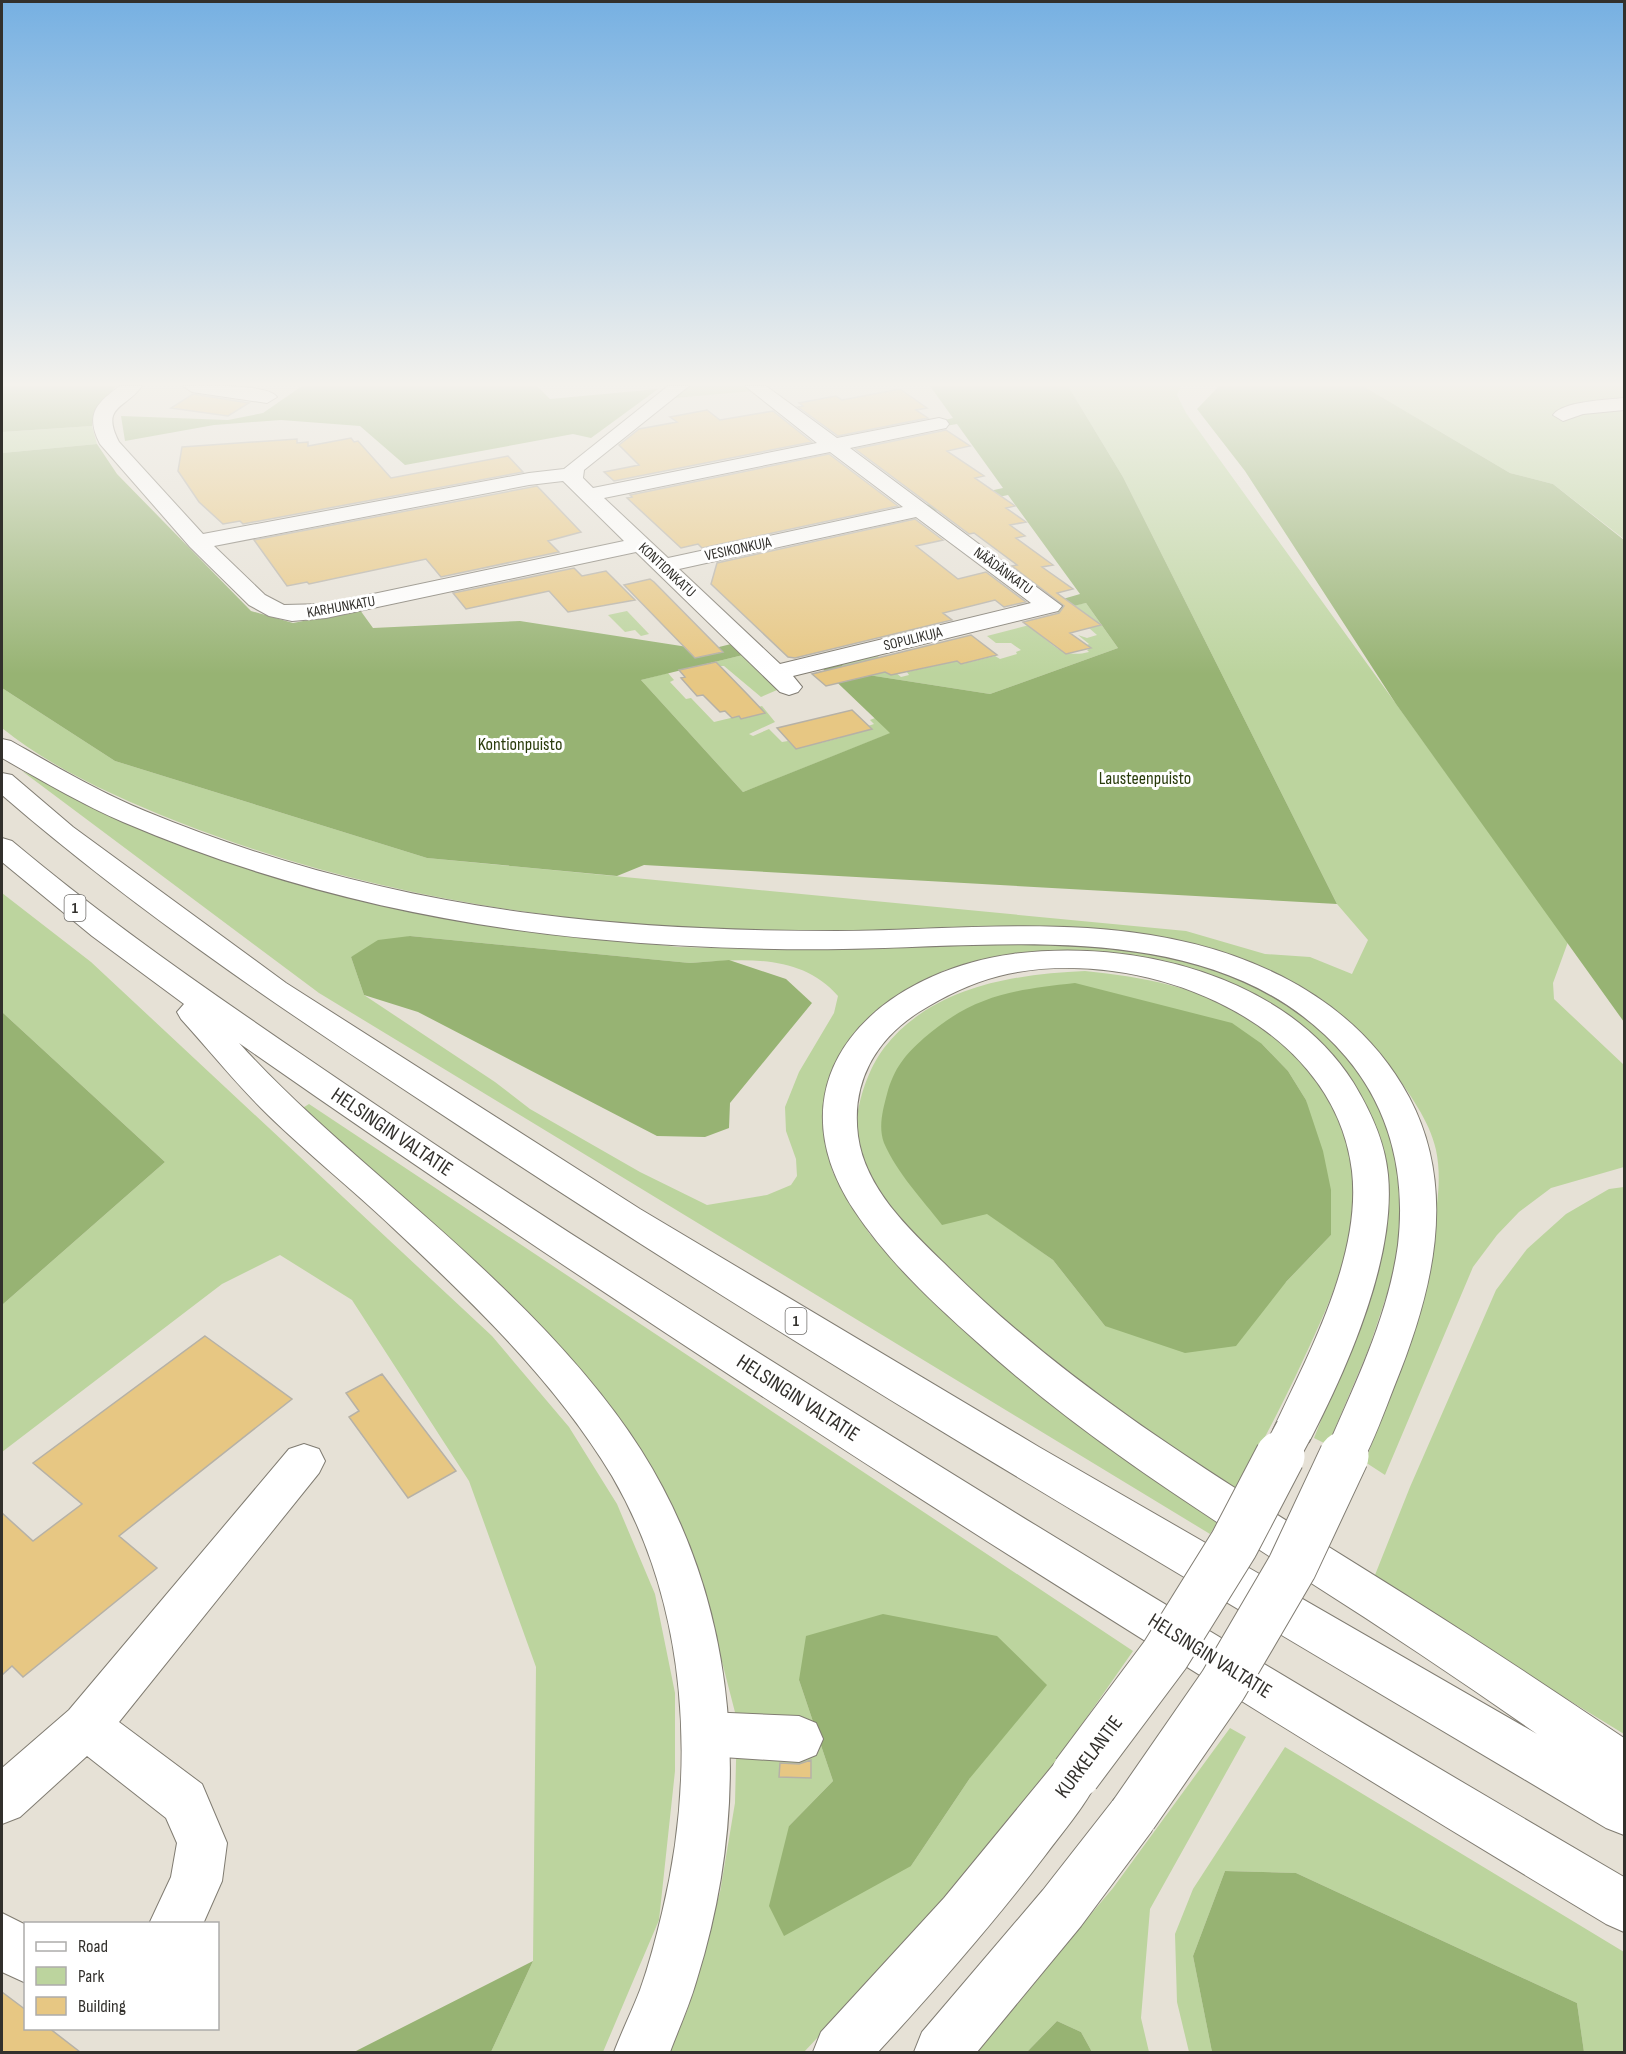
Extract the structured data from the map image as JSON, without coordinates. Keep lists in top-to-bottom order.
{
  "streets": {
    "main road": [
      "VESIKONKUJA",
      "KONTIONKATU",
      "NÄÄDÄNKATU",
      "KARHUNKATU",
      "SOPULIKUJA",
      "1",
      "HELSINGIN VALTATIE",
      "KURKELANTIE"
    ]
  },
  "crossings": [
    ["VESIKONKUJA", "KONTIONKATU"],
    ["VESIKONKUJA", "NÄÄDÄNKATU"],
    ["KONTIONKATU", "KARHUNKATU"],
    ["KONTIONKATU", "SOPULIKUJA"],
    ["NÄÄDÄNKATU", "SOPULIKUJA"]
  ],
  "parks": ["Kontionpuisto", "Lausteenpuisto"],
  "legend": ["Road", "Park", "Building"]
}
